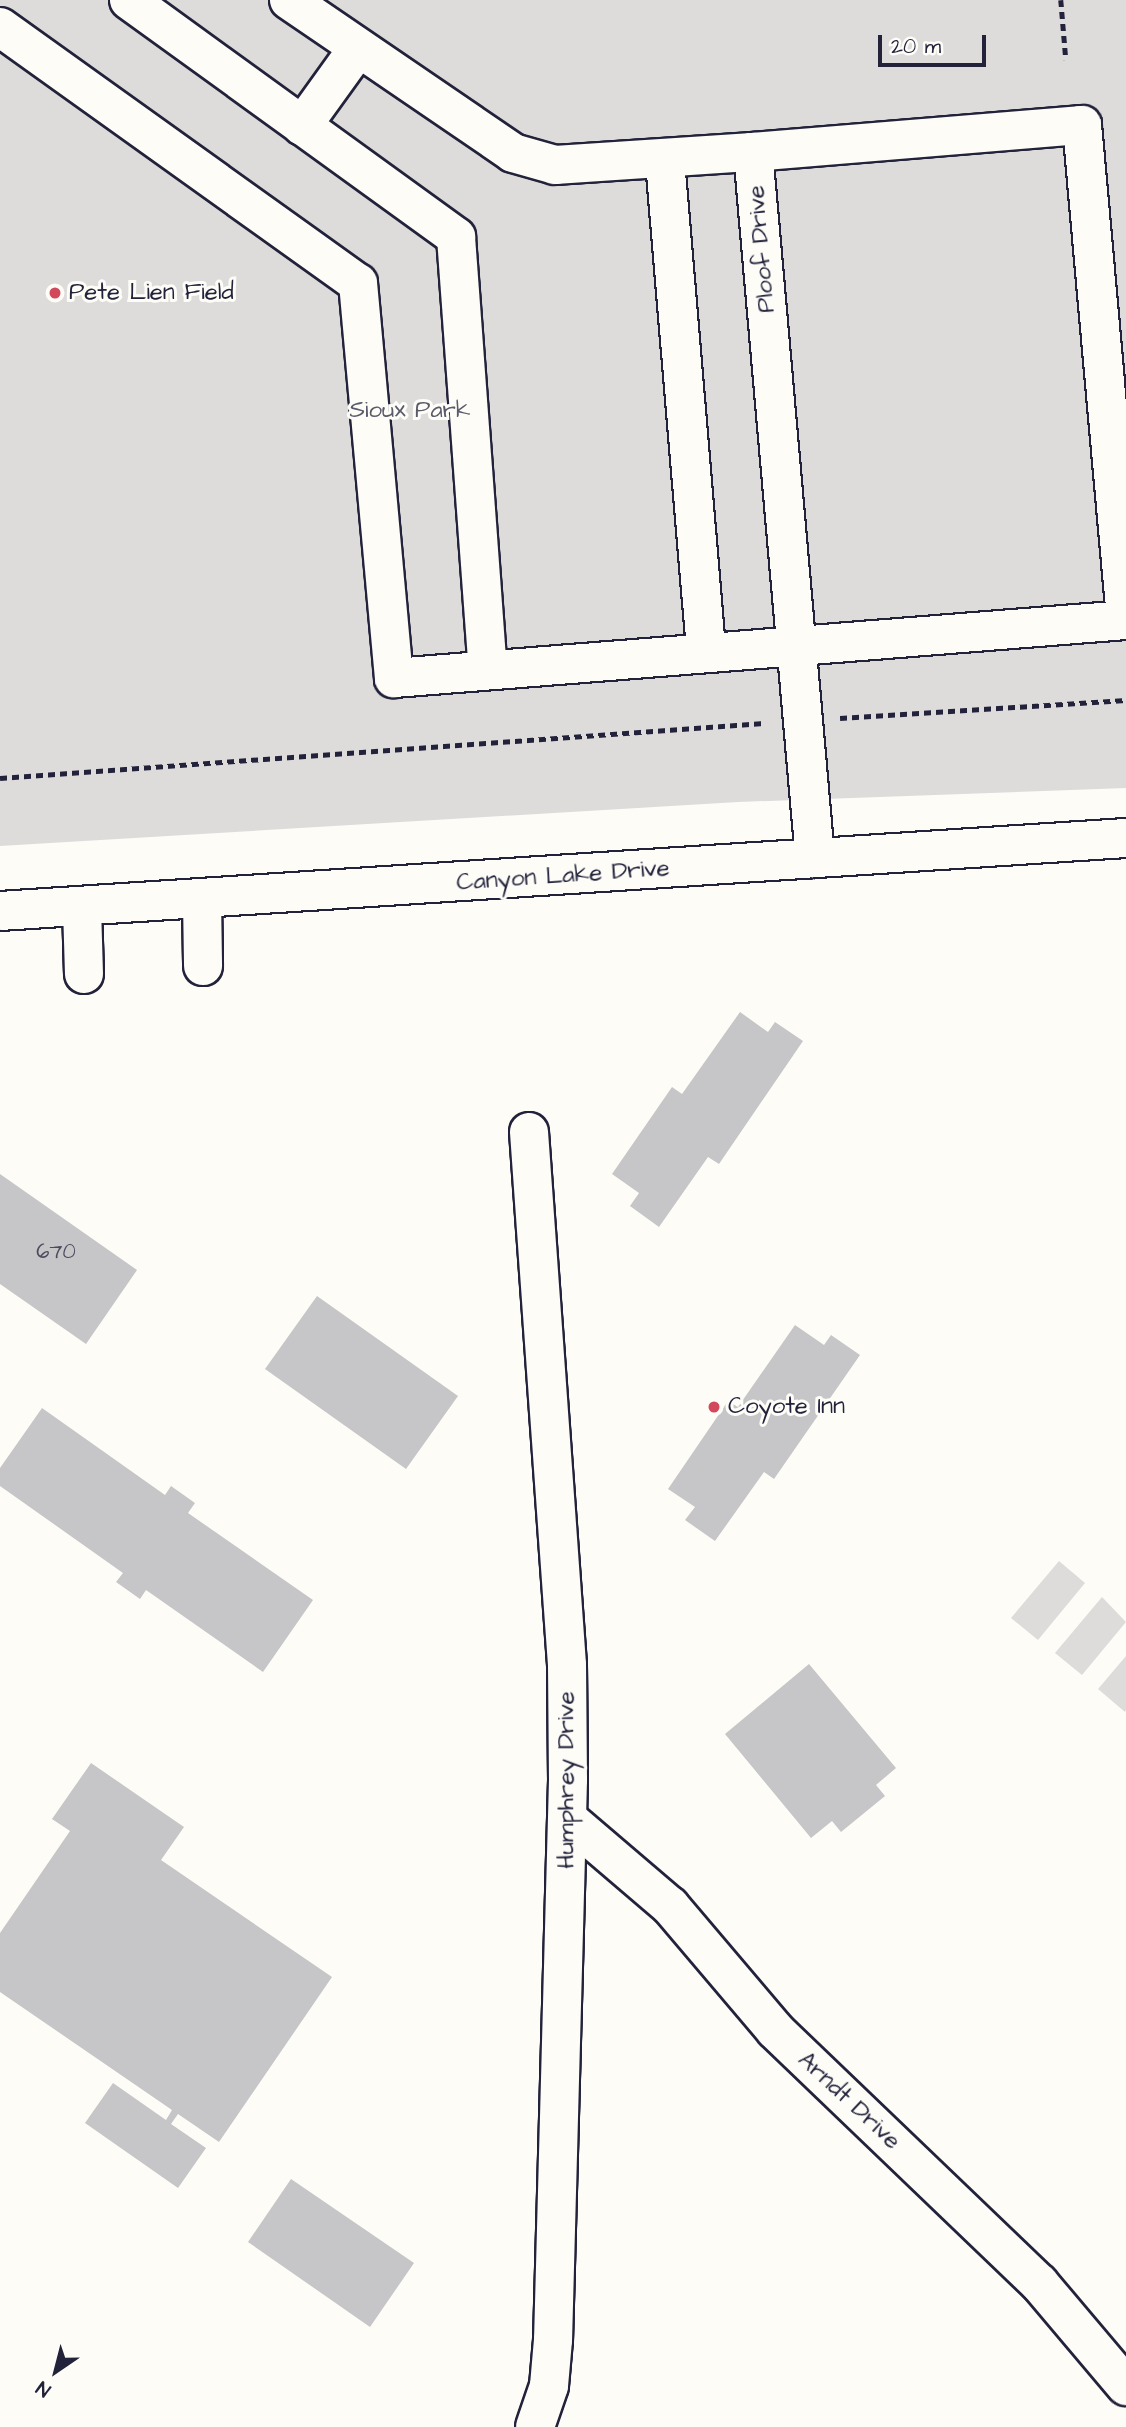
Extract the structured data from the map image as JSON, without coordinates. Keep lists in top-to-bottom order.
{
  "streets": {
    "street": [
      "Ploof Drive",
      "Canyon Lake Drive",
      "Humphrey Drive",
      "Arndt Drive"
    ]
  },
  "crossings": [
    ["Ploof Drive", "Canyon Lake Drive"],
    ["Humphrey Drive", "Arndt Drive"]
  ],
  "parks": ["Sioux Park"],
  "places": ["Pete Lien Field", "Coyote Inn"],
  "house_numbers": ["670"],
  "scale_bar": "20 m",
  "north": "bottom left"
}
